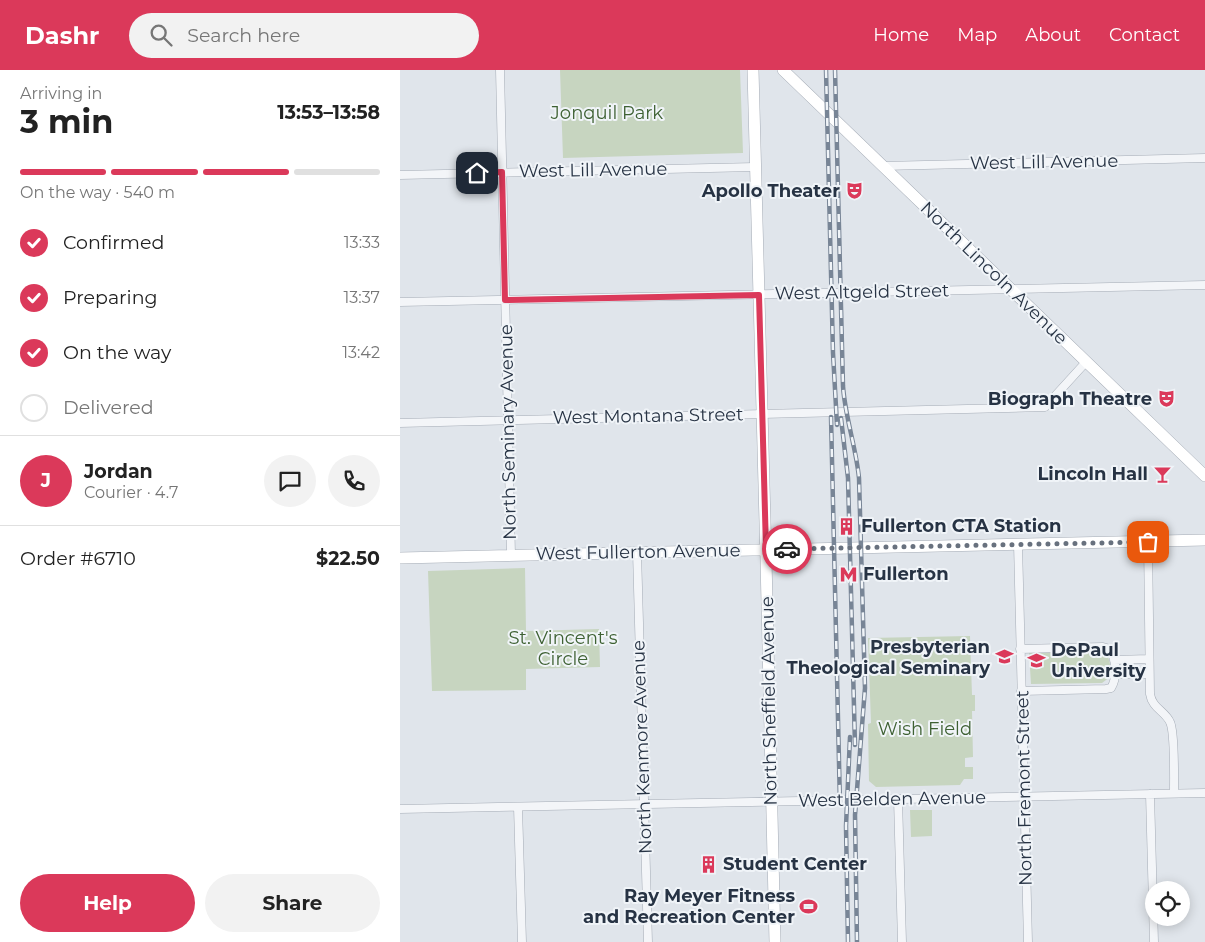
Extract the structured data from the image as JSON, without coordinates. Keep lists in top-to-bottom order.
{
  "streets": {
    "main road": ["North Lincoln Avenue", "West Fullerton Avenue", "North Sheffield Avenue"],
    "street": [
      "West Lill Avenue",
      "West Altgeld Street",
      "West Montana Street",
      "North Seminary Avenue",
      "North Kenmore Avenue",
      "North Fremont Street",
      "West Belden Avenue"
    ]
  },
  "crossings": [
    ["West Lill Avenue", "North Lincoln Avenue"],
    ["West Lill Avenue", "North Seminary Avenue"],
    ["West Lill Avenue", "North Sheffield Avenue"],
    ["North Lincoln Avenue", "West Altgeld Street"],
    ["North Lincoln Avenue", "West Montana Street"],
    ["West Altgeld Street", "North Seminary Avenue"],
    ["West Altgeld Street", "North Sheffield Avenue"],
    ["West Montana Street", "North Seminary Avenue"],
    ["West Montana Street", "North Sheffield Avenue"],
    ["North Seminary Avenue", "West Fullerton Avenue"],
    ["West Fullerton Avenue", "North Sheffield Avenue"],
    ["West Fullerton Avenue", "North Kenmore Avenue"],
    ["West Fullerton Avenue", "North Fremont Street"],
    ["North Sheffield Avenue", "West Belden Avenue"],
    ["North Kenmore Avenue", "West Belden Avenue"],
    ["North Fremont Street", "West Belden Avenue"]
  ],
  "parks": ["Jonquil Park", "St. Vincent's Circle", "Wish Field"],
  "places": {
    "theatre": ["Apollo Theater", "Biograph Theatre"],
    "bar": ["Lincoln Hall"],
    "building": ["Fullerton CTA Station", "Student Center"],
    "metro station": ["Fullerton"],
    "school or university": ["Presbyterian Theological Seminary", "DePaul University"],
    "sports": ["Ray Meyer Fitness and Recreation Center"]
  },
  "page": {
    "header": "Dashr",
    "search": "Search here",
    "nav": [
      "Home",
      "Map",
      "About",
      "Contact"
    ],
    "heading": ["3 min", "Arriving in", "13:53–13:58"],
    "panel": [
      "Jordan",
      "Courier · 4.7",
      "Order #6710",
      "$22.50"
    ],
    "bar": "On the way · 540 m",
    "list": [
      ["Confirmed", "13:33"],
      ["Preparing", "13:37"],
      ["On the way", "13:42"],
      "Delivered"
    ],
    "round": "J",
    "buttons": ["Help", "Share"]
  }
}
